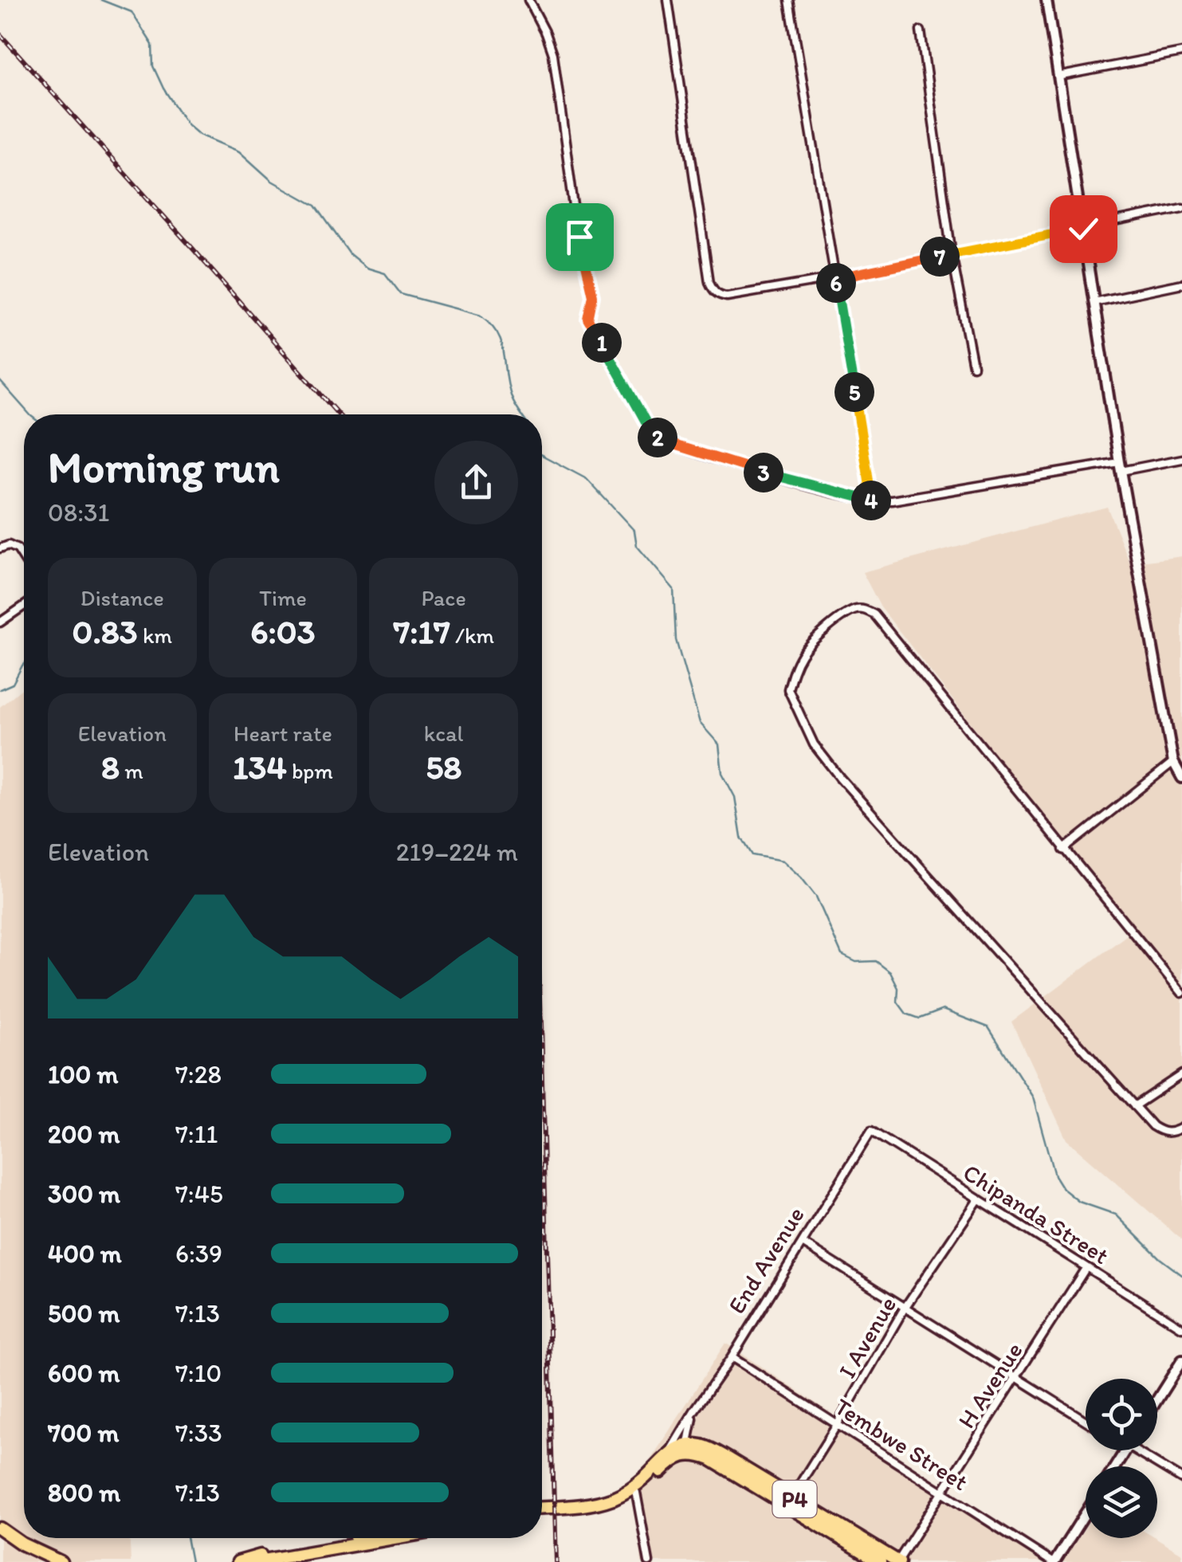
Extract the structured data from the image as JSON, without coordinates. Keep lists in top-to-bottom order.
{
  "streets": {
    "highway": ["End Avenue", "P4"],
    "street": [
      "Chipanda Street",
      "I Avenue",
      "H Avenue",
      "Tembwe Street"
    ]
  },
  "crossings": [
    ["Chipanda Street", "End Avenue"],
    ["Chipanda Street", "I Avenue"],
    ["Chipanda Street", "H Avenue"],
    ["End Avenue", "Tembwe Street"],
    ["End Avenue", "P4"],
    ["I Avenue", "Tembwe Street"],
    ["I Avenue", "P4"],
    ["H Avenue", "Tembwe Street"],
    ["H Avenue", "P4"]
  ],
  "page": {
    "pins": [
      "7",
      "6",
      "1",
      "5",
      "2",
      "3",
      "4"
    ],
    "heading": ["Morning run", "08:31"],
    "stats": [
      ["Distance", "0.83 km"],
      ["Time", "6:03"],
      ["Pace", "7:17 /km"],
      ["Elevation", "8 m"],
      ["Heart rate", "134 bpm"],
      ["kcal", "58"]
    ],
    "chart": ["Elevation", "219–224 m"],
    "list": [
      {
        "name": "100 m",
        "note": "7:28"
      },
      {
        "name": "200 m",
        "note": "7:11"
      },
      {
        "name": "300 m",
        "note": "7:45"
      },
      {
        "name": "400 m",
        "note": "6:39"
      },
      {
        "name": "500 m",
        "note": "7:13"
      },
      {
        "name": "600 m",
        "note": "7:10"
      },
      {
        "name": "700 m",
        "note": "7:33"
      },
      {
        "name": "800 m",
        "note": "7:13"
      }
    ]
  }
}
